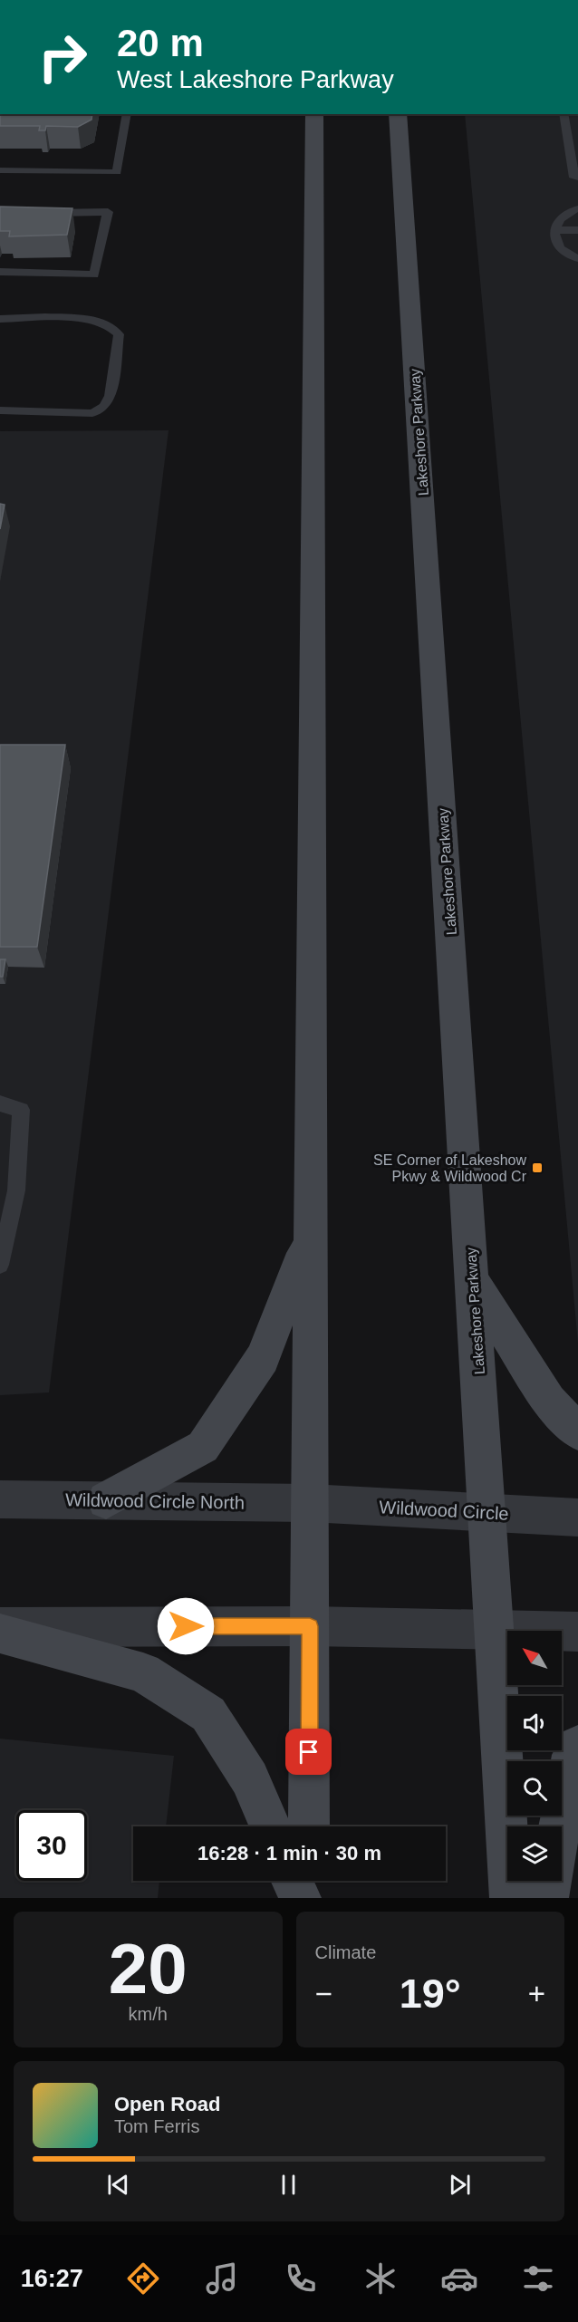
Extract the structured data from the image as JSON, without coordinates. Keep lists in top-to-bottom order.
{
  "streets": {
    "main road": ["Lakeshore Parkway"],
    "street": ["Wildwood Circle North", "Wildwood Circle"]
  },
  "crossings": [
    ["Lakeshore Parkway", "Wildwood Circle"],
    ["Wildwood Circle North", "Wildwood Circle"]
  ],
  "places": {
    "transit": ["SE Corner of Lakeshow Pkwy & Wildwood Cr"]
  },
  "north": "top left",
  "page": {
    "turn": ["20 m", "West Lakeshore Parkway"],
    "limit": "30",
    "trip": "16:28 · 1 min · 30 m",
    "tile": [
      ["20", "km/h"],
      "Climate"
    ],
    "heat": ["−", "19°", "+"],
    "song": ["Open Road", "Tom Ferris"],
    "tabs": "16:27"
  }
}
